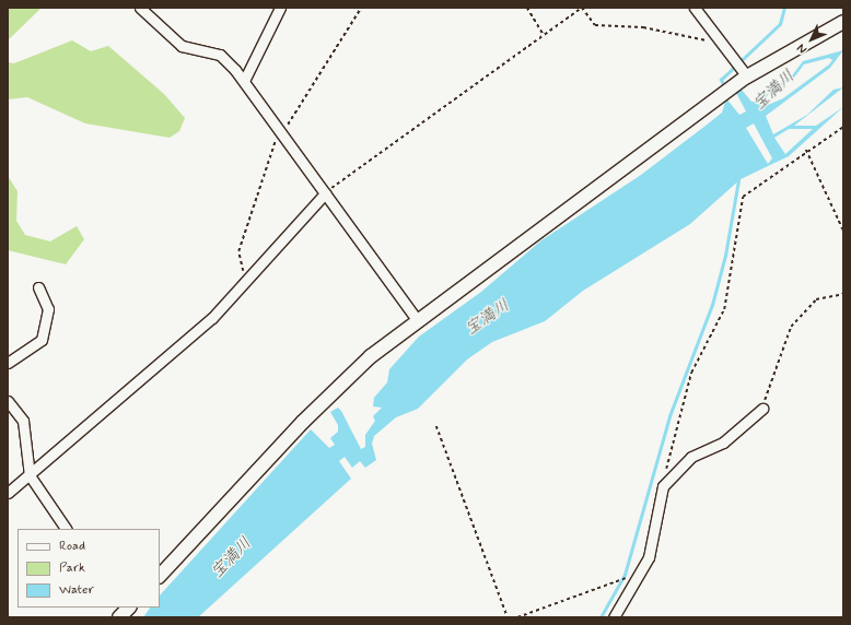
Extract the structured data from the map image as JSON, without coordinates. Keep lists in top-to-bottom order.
{
  "water": ["宝満川"],
  "legend": ["Road", "Park", "Water"],
  "north": "bottom left"
}
